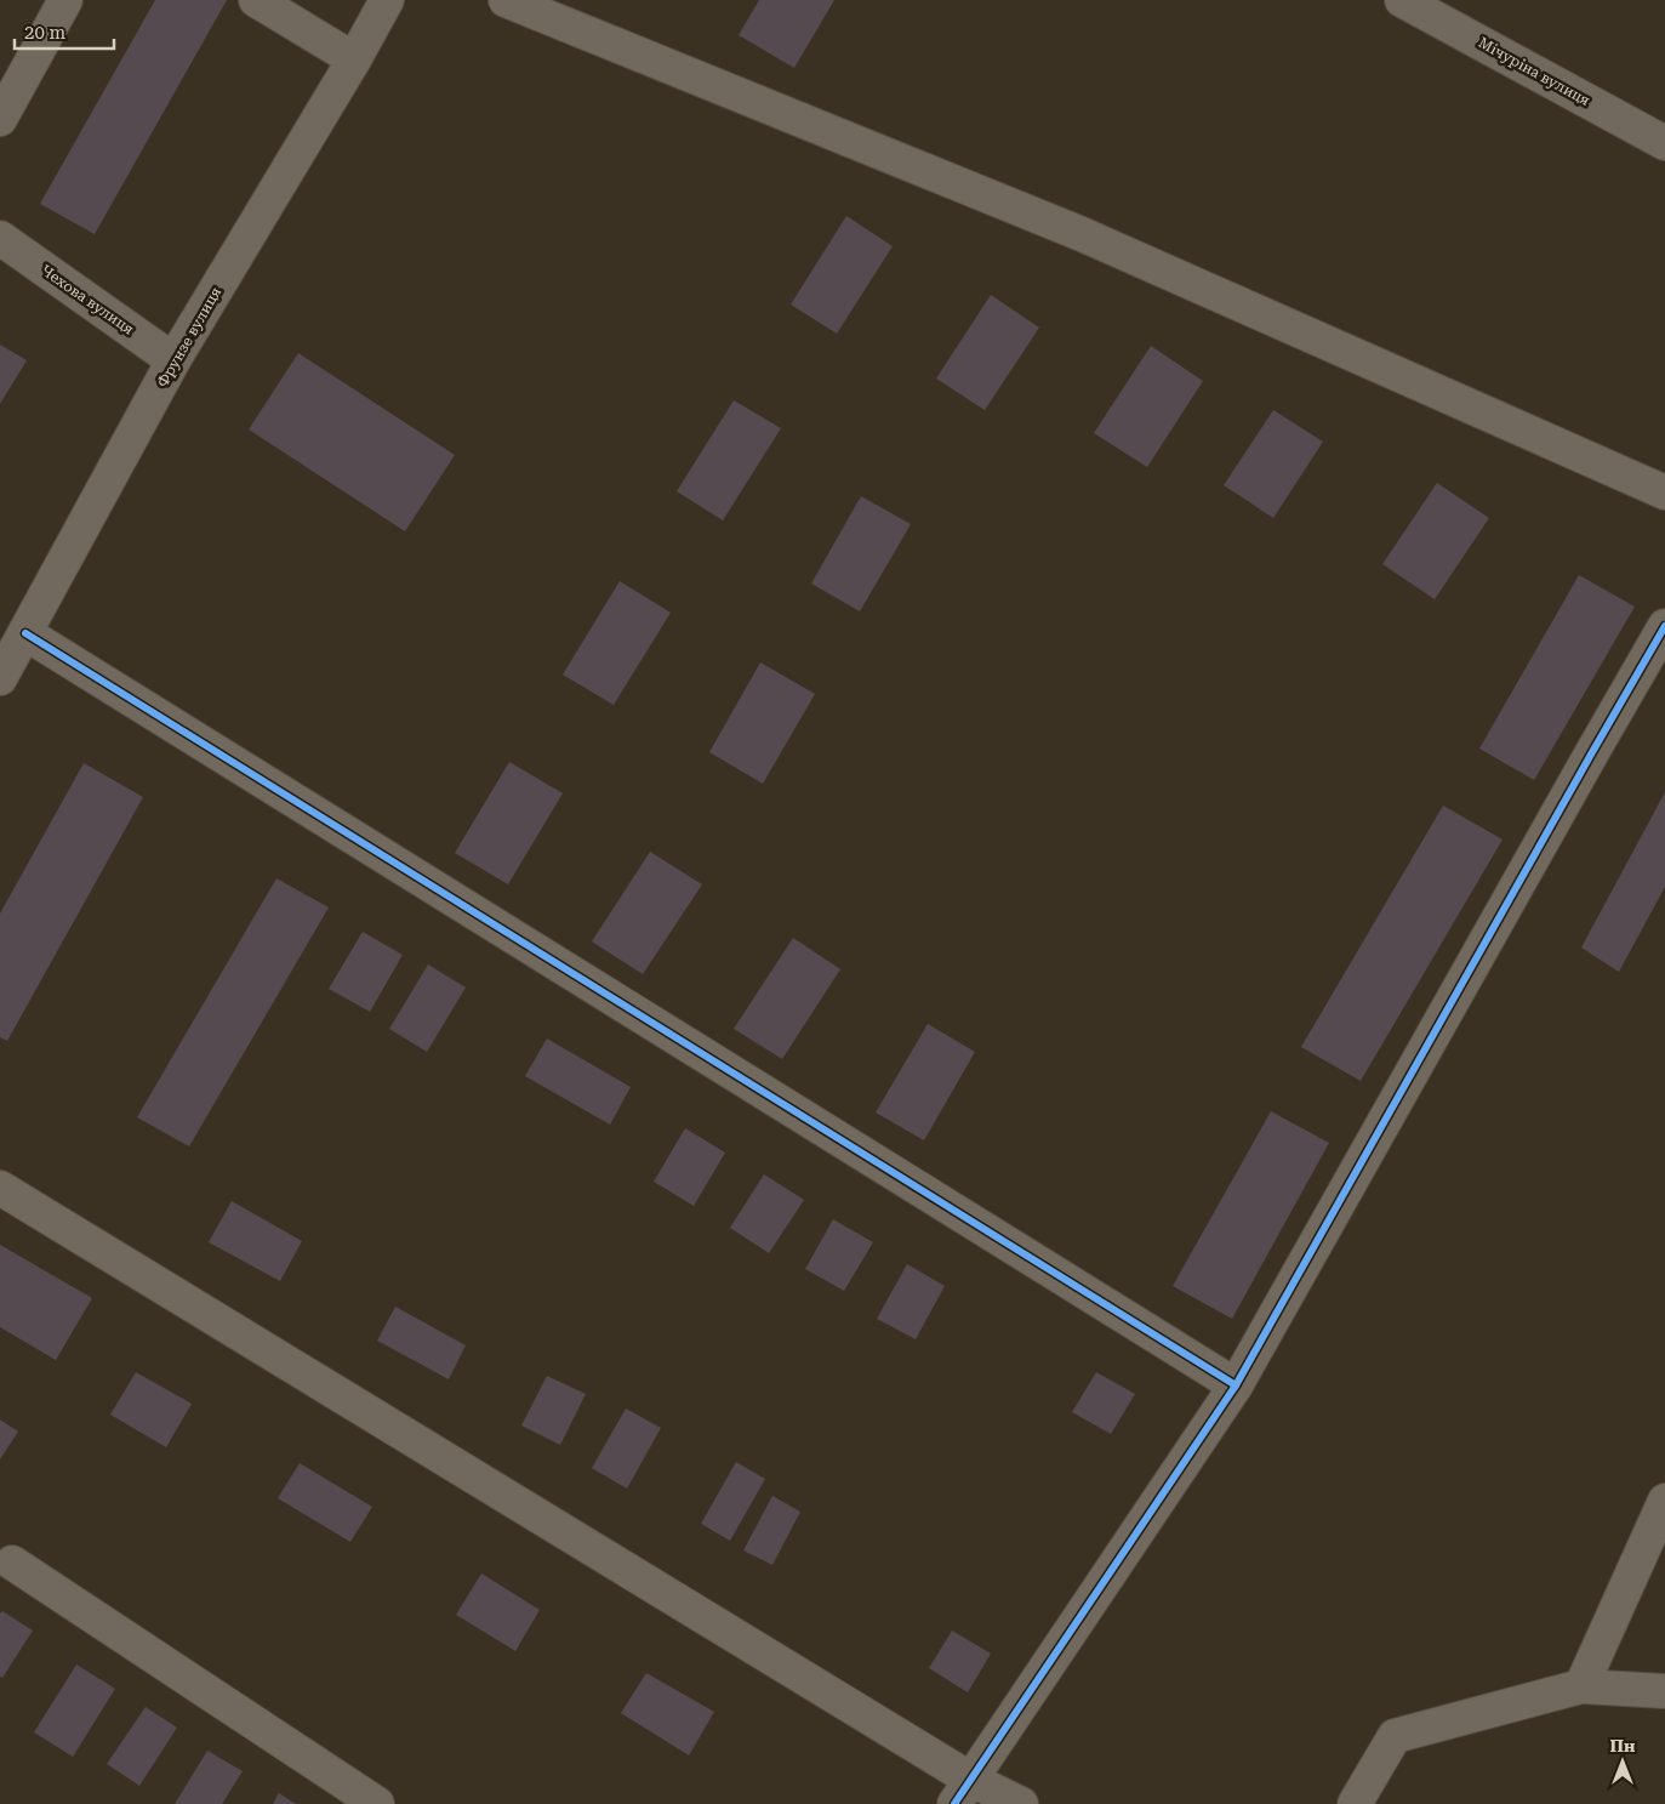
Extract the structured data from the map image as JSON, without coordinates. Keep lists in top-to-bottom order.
{
  "streets": {
    "street": ["Мічуріна вулиця", "Чехова вулиця", "Фрунзе вулиця"]
  },
  "crossings": [
    ["Чехова вулиця", "Фрунзе вулиця"]
  ],
  "scale_bar": "20 m",
  "north": "top"
}
